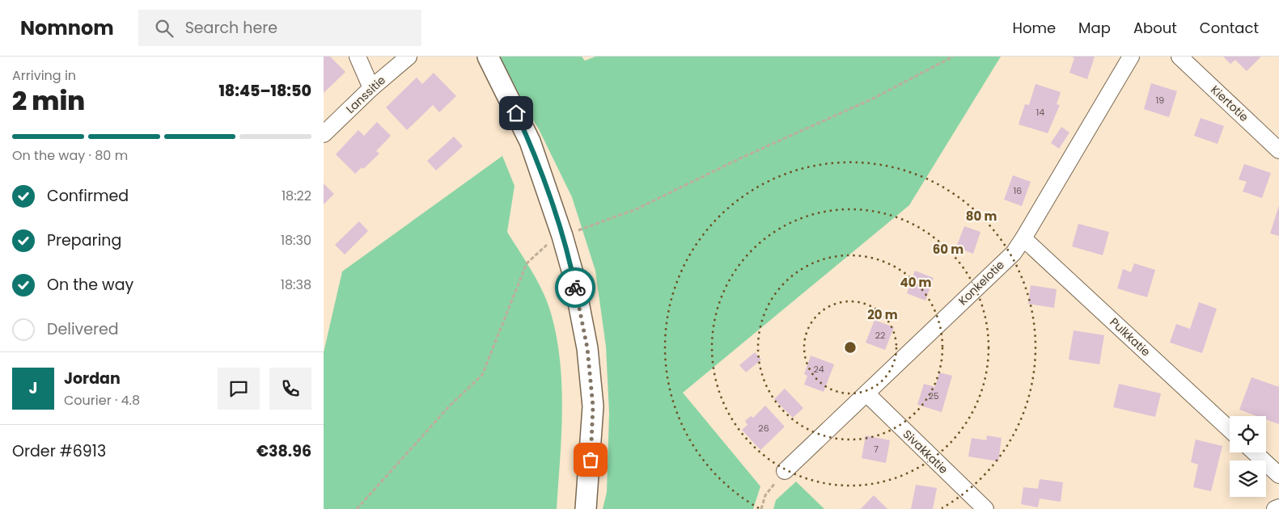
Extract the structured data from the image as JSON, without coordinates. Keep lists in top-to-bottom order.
{
  "streets": {
    "street": [
      "Lanssitie",
      "Kiertotie",
      "Konkelotie",
      "Pulkkatie",
      "Sivakkatie"
    ]
  },
  "crossings": [
    ["Konkelotie", "Pulkkatie"],
    ["Konkelotie", "Sivakkatie"]
  ],
  "house_numbers": [
    "19",
    "14",
    "16",
    "22",
    "24",
    "25",
    "26",
    "7"
  ],
  "page": {
    "header": "Nomnom",
    "search": "Search here",
    "nav": [
      "Home",
      "Map",
      "About",
      "Contact"
    ],
    "heading": ["2 min", "Arriving in", "18:45–18:50"],
    "panel": [
      "Jordan",
      "Courier · 4.8",
      "Order #6913",
      "€38.96"
    ],
    "bar": "On the way · 80 m",
    "list": [
      ["Confirmed", "18:22"],
      ["Preparing", "18:30"],
      ["On the way", "18:38"],
      "Delivered"
    ],
    "round": "J"
  },
  "rings": [
    "80 m",
    "60 m",
    "40 m",
    "20 m"
  ]
}
